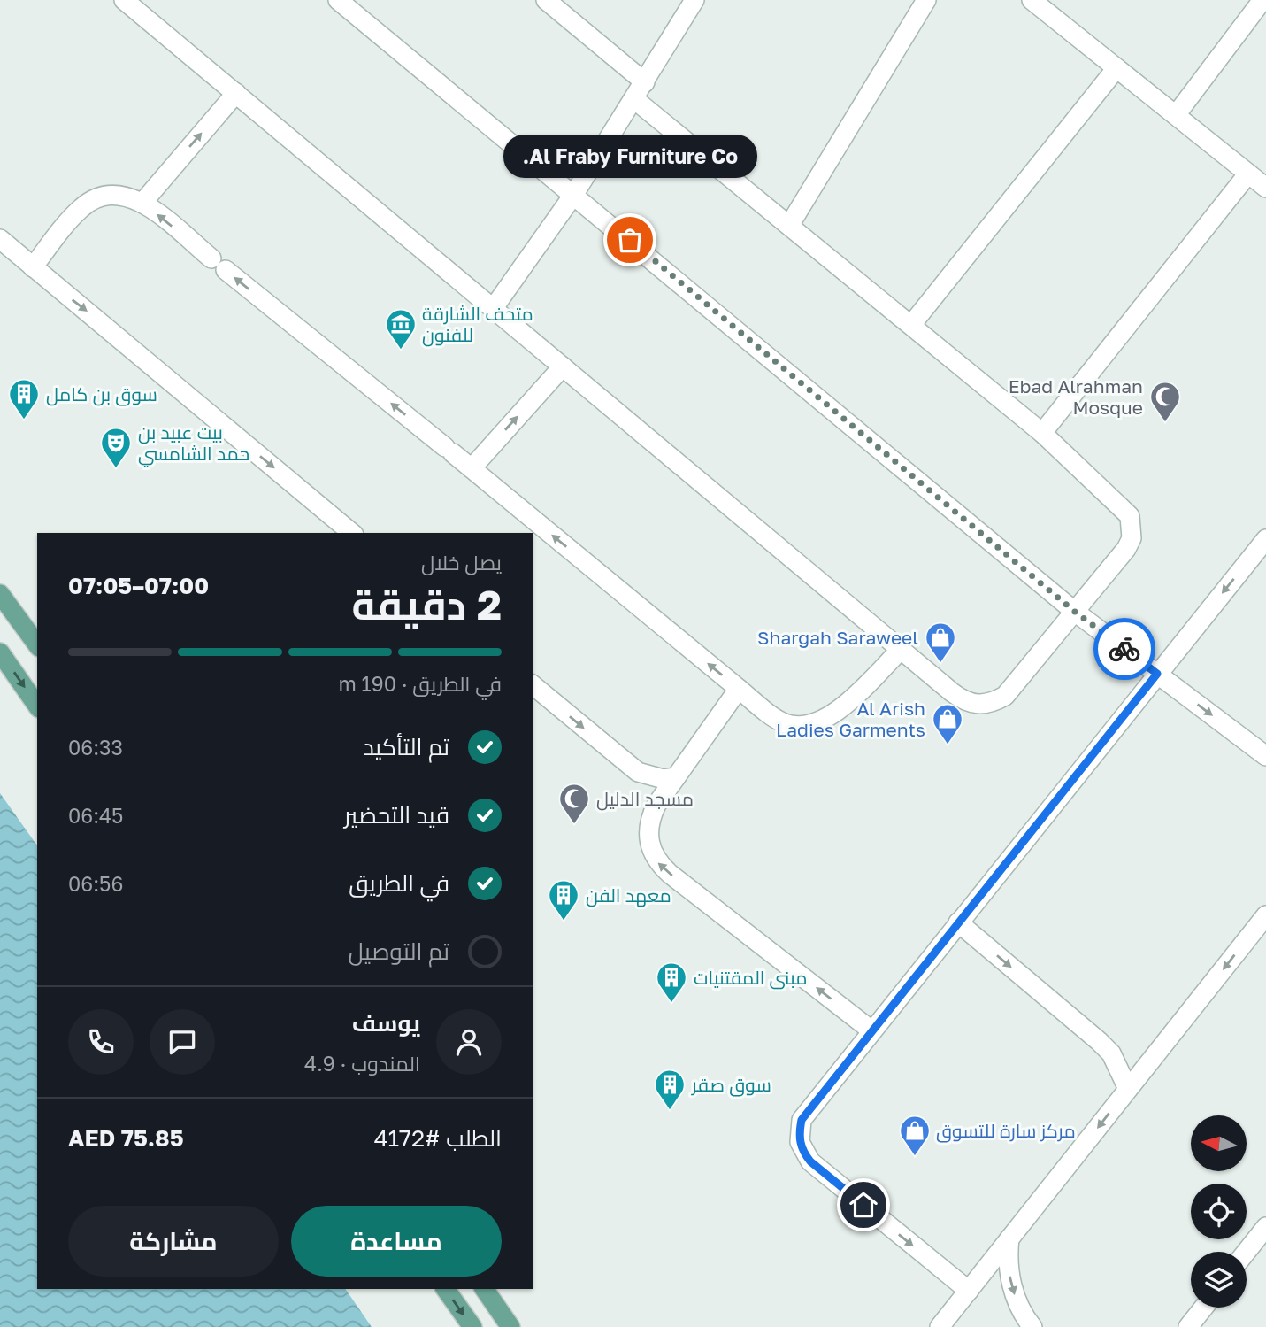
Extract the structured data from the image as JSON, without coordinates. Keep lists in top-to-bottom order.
{
  "places": {
    "other": ["Al Fraby Furniture Co."],
    "museum": ["متحف الشارقة للفنون"],
    "building": [
      "سوق بن كامل",
      "معهد الفن",
      "مبنى المقتنيات",
      "سوق صقر"
    ],
    "mosque": ["Ebad Alrahman Mosque", "مسجد الدليل"],
    "theatre": ["بيت عبيد بن حمد الشامسي"],
    "shop": ["Shargah Saraweel", "Al Arish Ladies Garments", "مركز سارة للتسوق"]
  },
  "north": "left",
  "page": {
    "bubble": "Al Fraby Furniture Co.",
    "heading": ["2 دقيقة", "يصل خلال", "07:00–07:05"],
    "panel": [
      "يوسف",
      "المندوب · 4.9",
      "الطلب #4172",
      "AED 75.85"
    ],
    "bar": "في الطريق · 190 m",
    "list": [
      ["تم التأكيد", "06:33"],
      ["قيد التحضير", "06:45"],
      ["في الطريق", "06:56"],
      "تم التوصيل"
    ],
    "buttons": ["مساعدة", "مشاركة"]
  }
}
